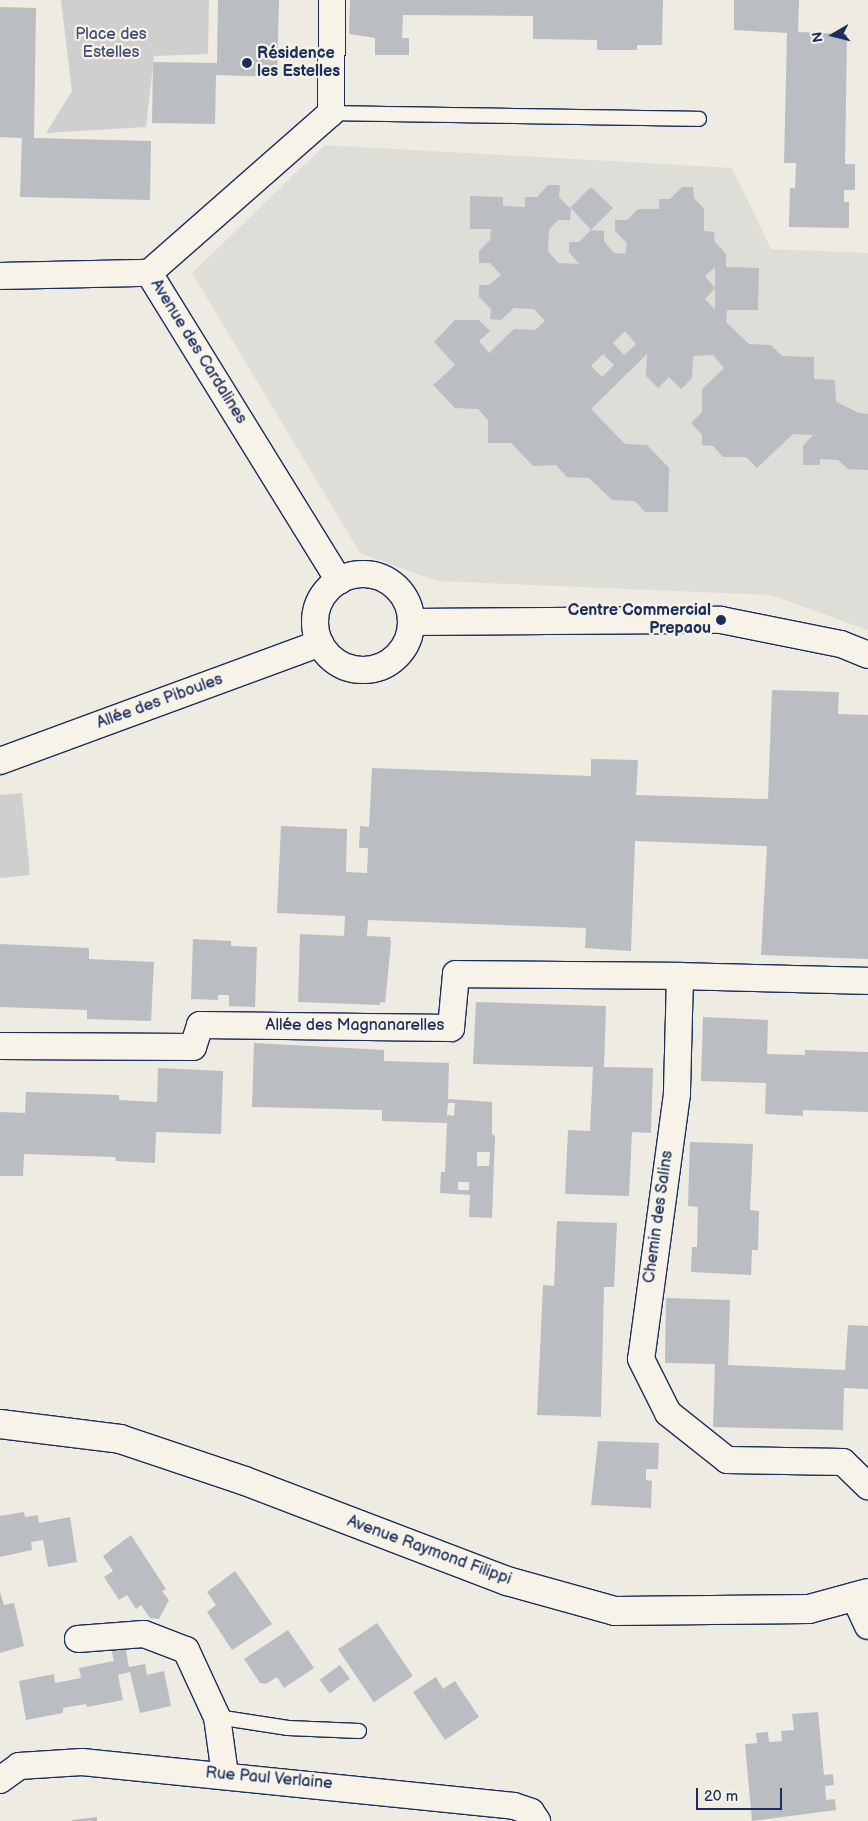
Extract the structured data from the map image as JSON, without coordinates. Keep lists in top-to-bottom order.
{
  "streets": {
    "main road": ["Avenue Raymond Filippi"],
    "street": [
      "Avenue des Cardalines",
      "Allée des Piboules",
      "Allée des Magnanarelles",
      "Chemin des Salins",
      "Rue Paul Verlaine"
    ]
  },
  "crossings": [
    ["Avenue des Cardalines", "Allée des Piboules"],
    ["Allée des Magnanarelles", "Chemin des Salins"]
  ],
  "parks": ["Place des Estelles"],
  "places": ["Résidence les Estelles", "Centre Commercial Prepaou"],
  "scale_bar": "20 m",
  "north": "left"
}
